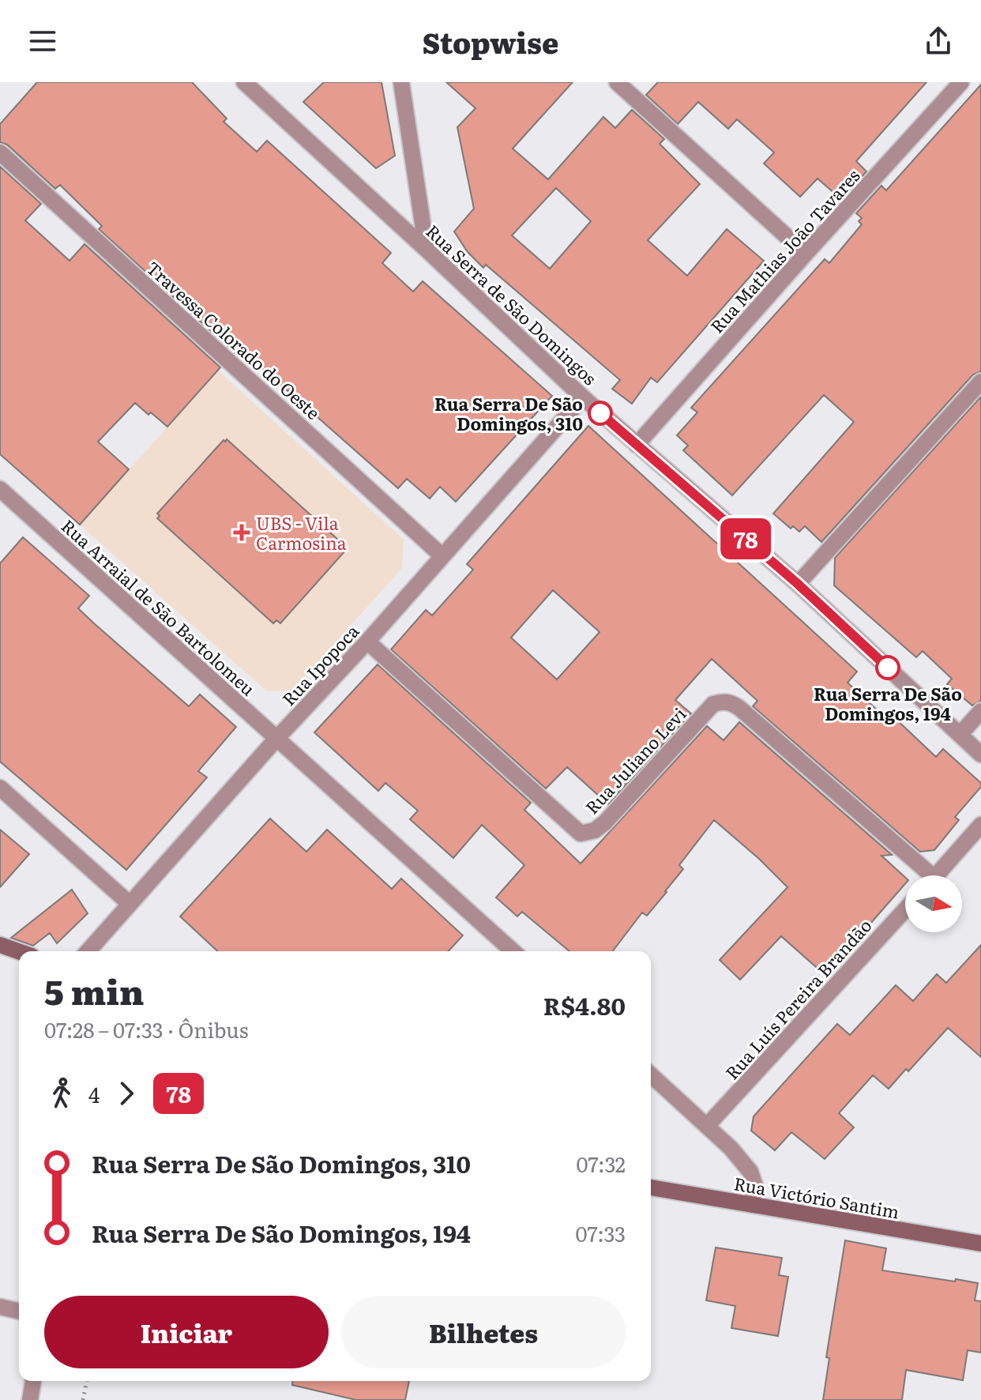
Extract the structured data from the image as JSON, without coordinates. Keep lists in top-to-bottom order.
{
  "streets": {
    "street": [
      "Rua Mathias João Tavares",
      "Rua Serra de São Domingos",
      "Travessa Colorado do Oeste",
      "Rua Arraial de São Bartolomeu",
      "Rua Ipopoca",
      "Rua Juliano Levi",
      "Rua Luís Pereira Brandão",
      "Rua Victório Santim"
    ]
  },
  "crossings": [
    ["Rua Mathias João Tavares", "Rua Serra de São Domingos"],
    ["Rua Serra de São Domingos", "Rua Ipopoca"],
    ["Travessa Colorado do Oeste", "Rua Ipopoca"],
    ["Rua Arraial de São Bartolomeu", "Rua Ipopoca"],
    ["Rua Ipopoca", "Rua Juliano Levi"]
  ],
  "places": {
    "other": ["Rua Serra De São Domingos, 310", "Rua Serra De São Domingos, 194"],
    "health": ["UBS - Vila Carmosina"]
  },
  "lines": ["bus line 78"],
  "north": "right",
  "page": {
    "header": "Stopwise",
    "on_map": "78",
    "heading": ["5 min", "07:28 – 07:33 · Ônibus", "R$4.80"],
    "legs": ["4", "78"],
    "list": [
      {
        "name": "Rua Serra De São Domingos, 310",
        "value": "07:32"
      },
      {
        "name": "Rua Serra De São Domingos, 194",
        "value": "07:33"
      }
    ],
    "buttons": ["Iniciar", "Bilhetes"]
  }
}
